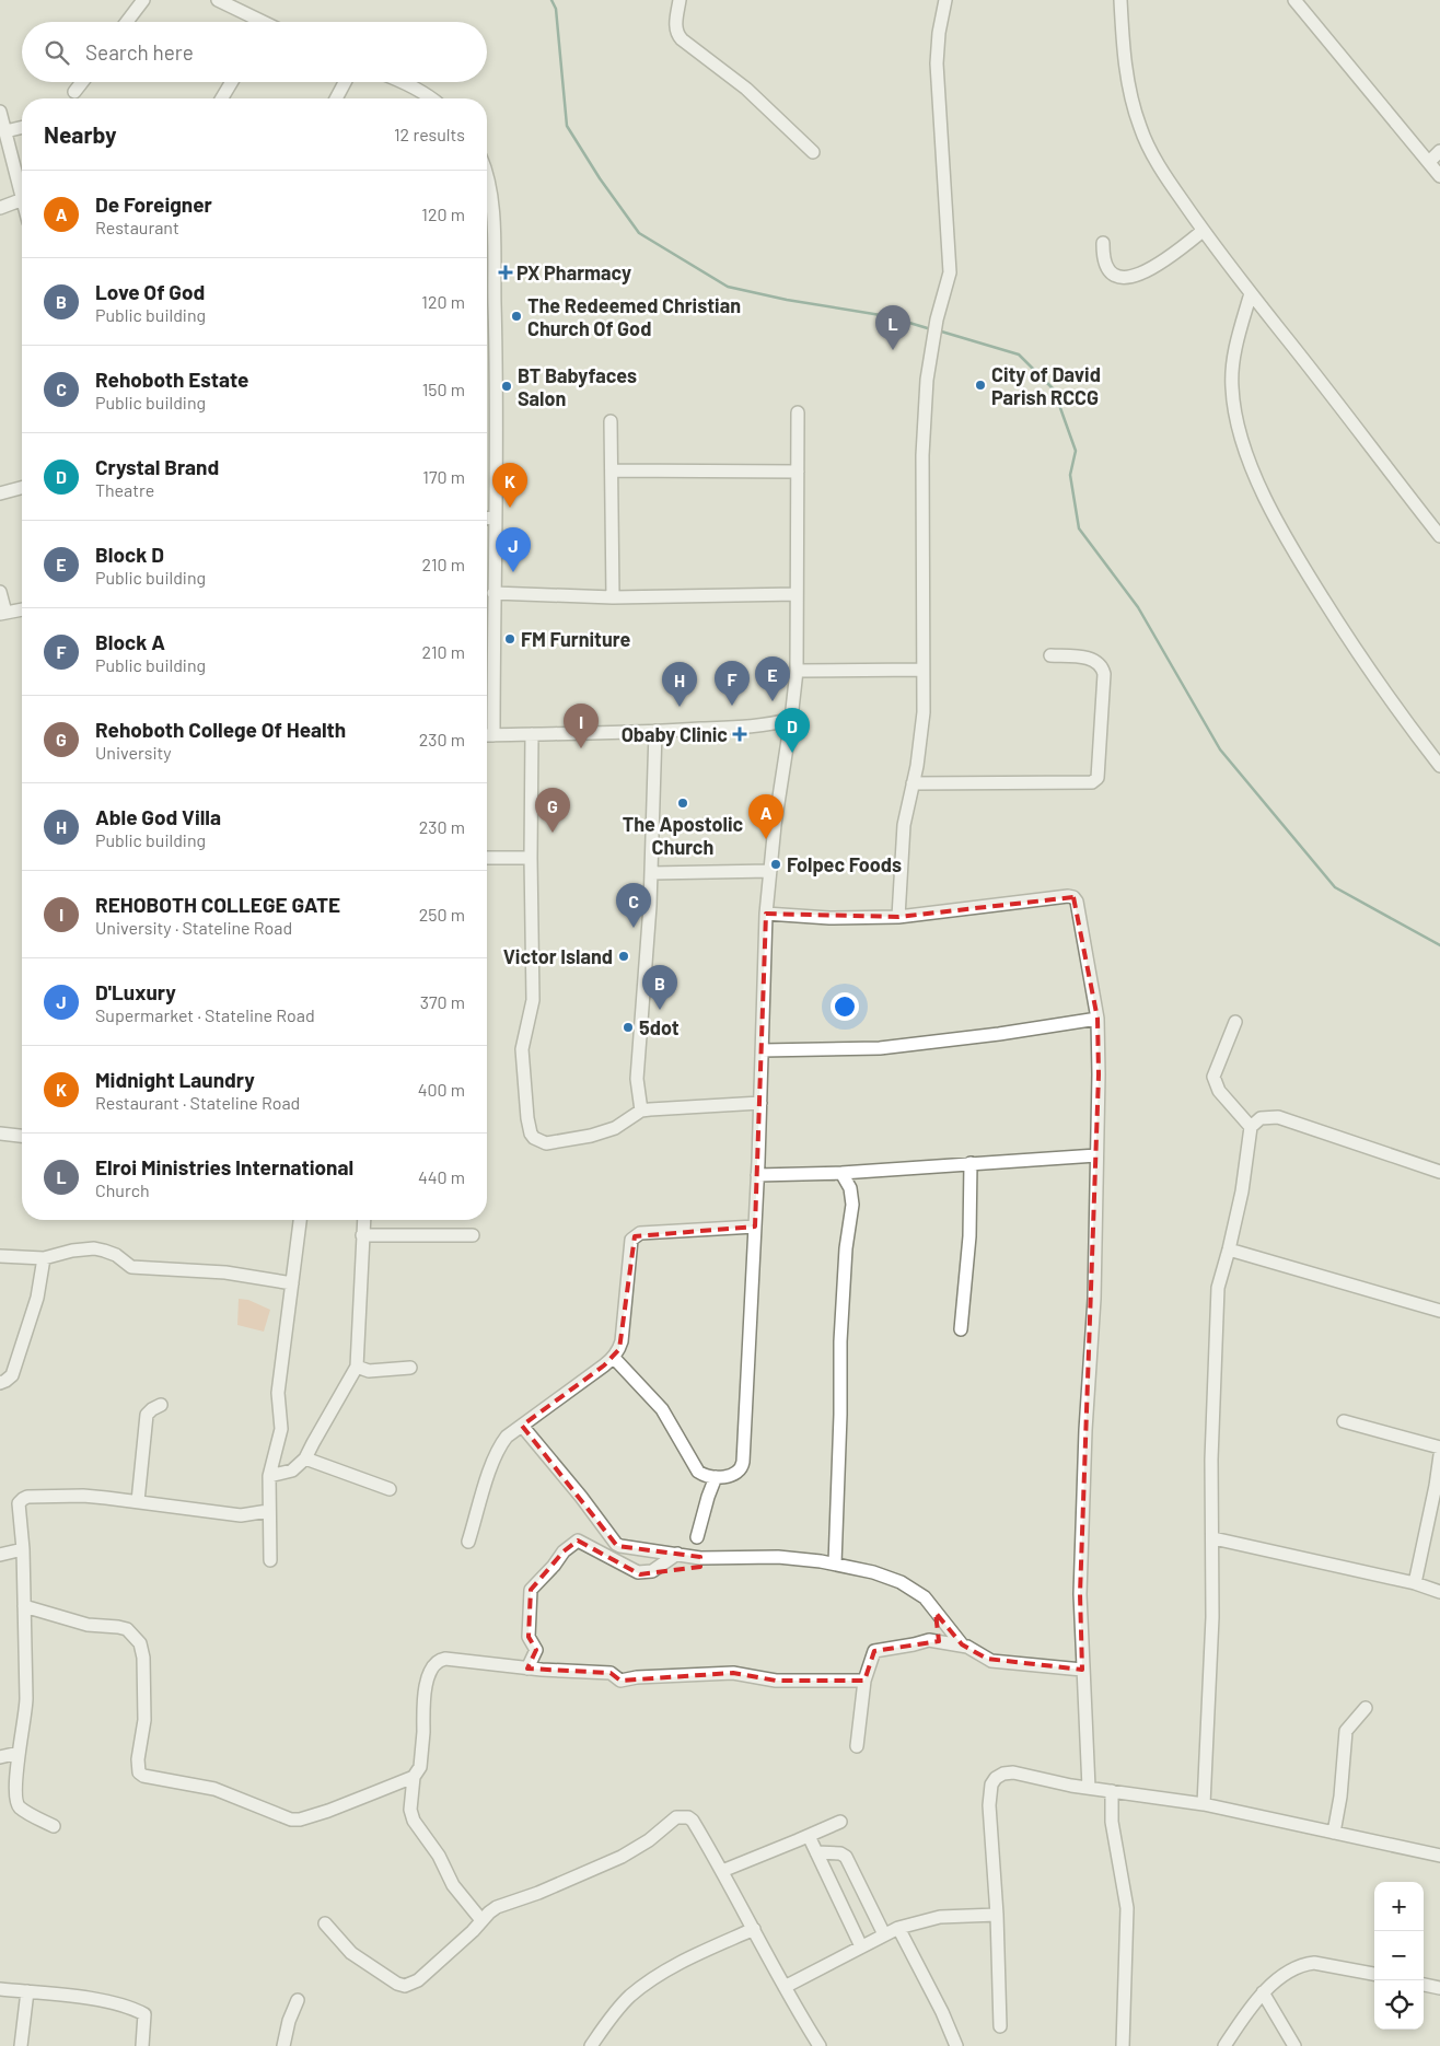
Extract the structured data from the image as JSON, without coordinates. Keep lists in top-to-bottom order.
{
  "places": {
    "health": ["PX Pharmacy", "Obaby Clinic"],
    "other": [
      "The Redeemed Christian Church Of God",
      "City of David Parish RCCG",
      "BT Babyfaces Salon",
      "FM Furniture",
      "The Apostolic Church",
      "Folpec Foods",
      "Victor Island",
      "5dot"
    ]
  },
  "page": {
    "search": "Search here",
    "heading": ["Nearby", "12 results"],
    "list": [
      {
        "mark": "A",
        "name": "De Foreigner",
        "note": "Restaurant",
        "value": "120 m"
      },
      {
        "mark": "B",
        "name": "Love Of God",
        "note": "Public building",
        "value": "120 m"
      },
      {
        "mark": "C",
        "name": "Rehoboth Estate",
        "note": "Public building",
        "value": "150 m"
      },
      {
        "mark": "D",
        "name": "Crystal Brand",
        "note": "Theatre",
        "value": "170 m"
      },
      {
        "mark": "E",
        "name": "Block D",
        "note": "Public building",
        "value": "210 m"
      },
      {
        "mark": "F",
        "name": "Block A",
        "note": "Public building",
        "value": "210 m"
      },
      {
        "mark": "G",
        "name": "Rehoboth College Of Health",
        "note": "University",
        "value": "230 m"
      },
      {
        "mark": "H",
        "name": "Able God Villa",
        "note": "Public building",
        "value": "230 m"
      },
      {
        "mark": "I",
        "name": "REHOBOTH COLLEGE GATE",
        "note": "University · Stateline Road",
        "value": "250 m"
      },
      {
        "mark": "J",
        "name": "D'Luxury",
        "note": "Supermarket · Stateline Road",
        "value": "370 m"
      },
      {
        "mark": "K",
        "name": "Midnight Laundry",
        "note": "Restaurant · Stateline Road",
        "value": "400 m"
      },
      {
        "mark": "L",
        "name": "Elroi Ministries International",
        "note": "Church",
        "value": "440 m"
      }
    ],
    "pins": [
      "L",
      "K",
      "J",
      "E",
      "F",
      "H",
      "I",
      "D",
      "G",
      "A",
      "C",
      "B"
    ],
    "map_buttons": ["+", "−"]
  }
}
